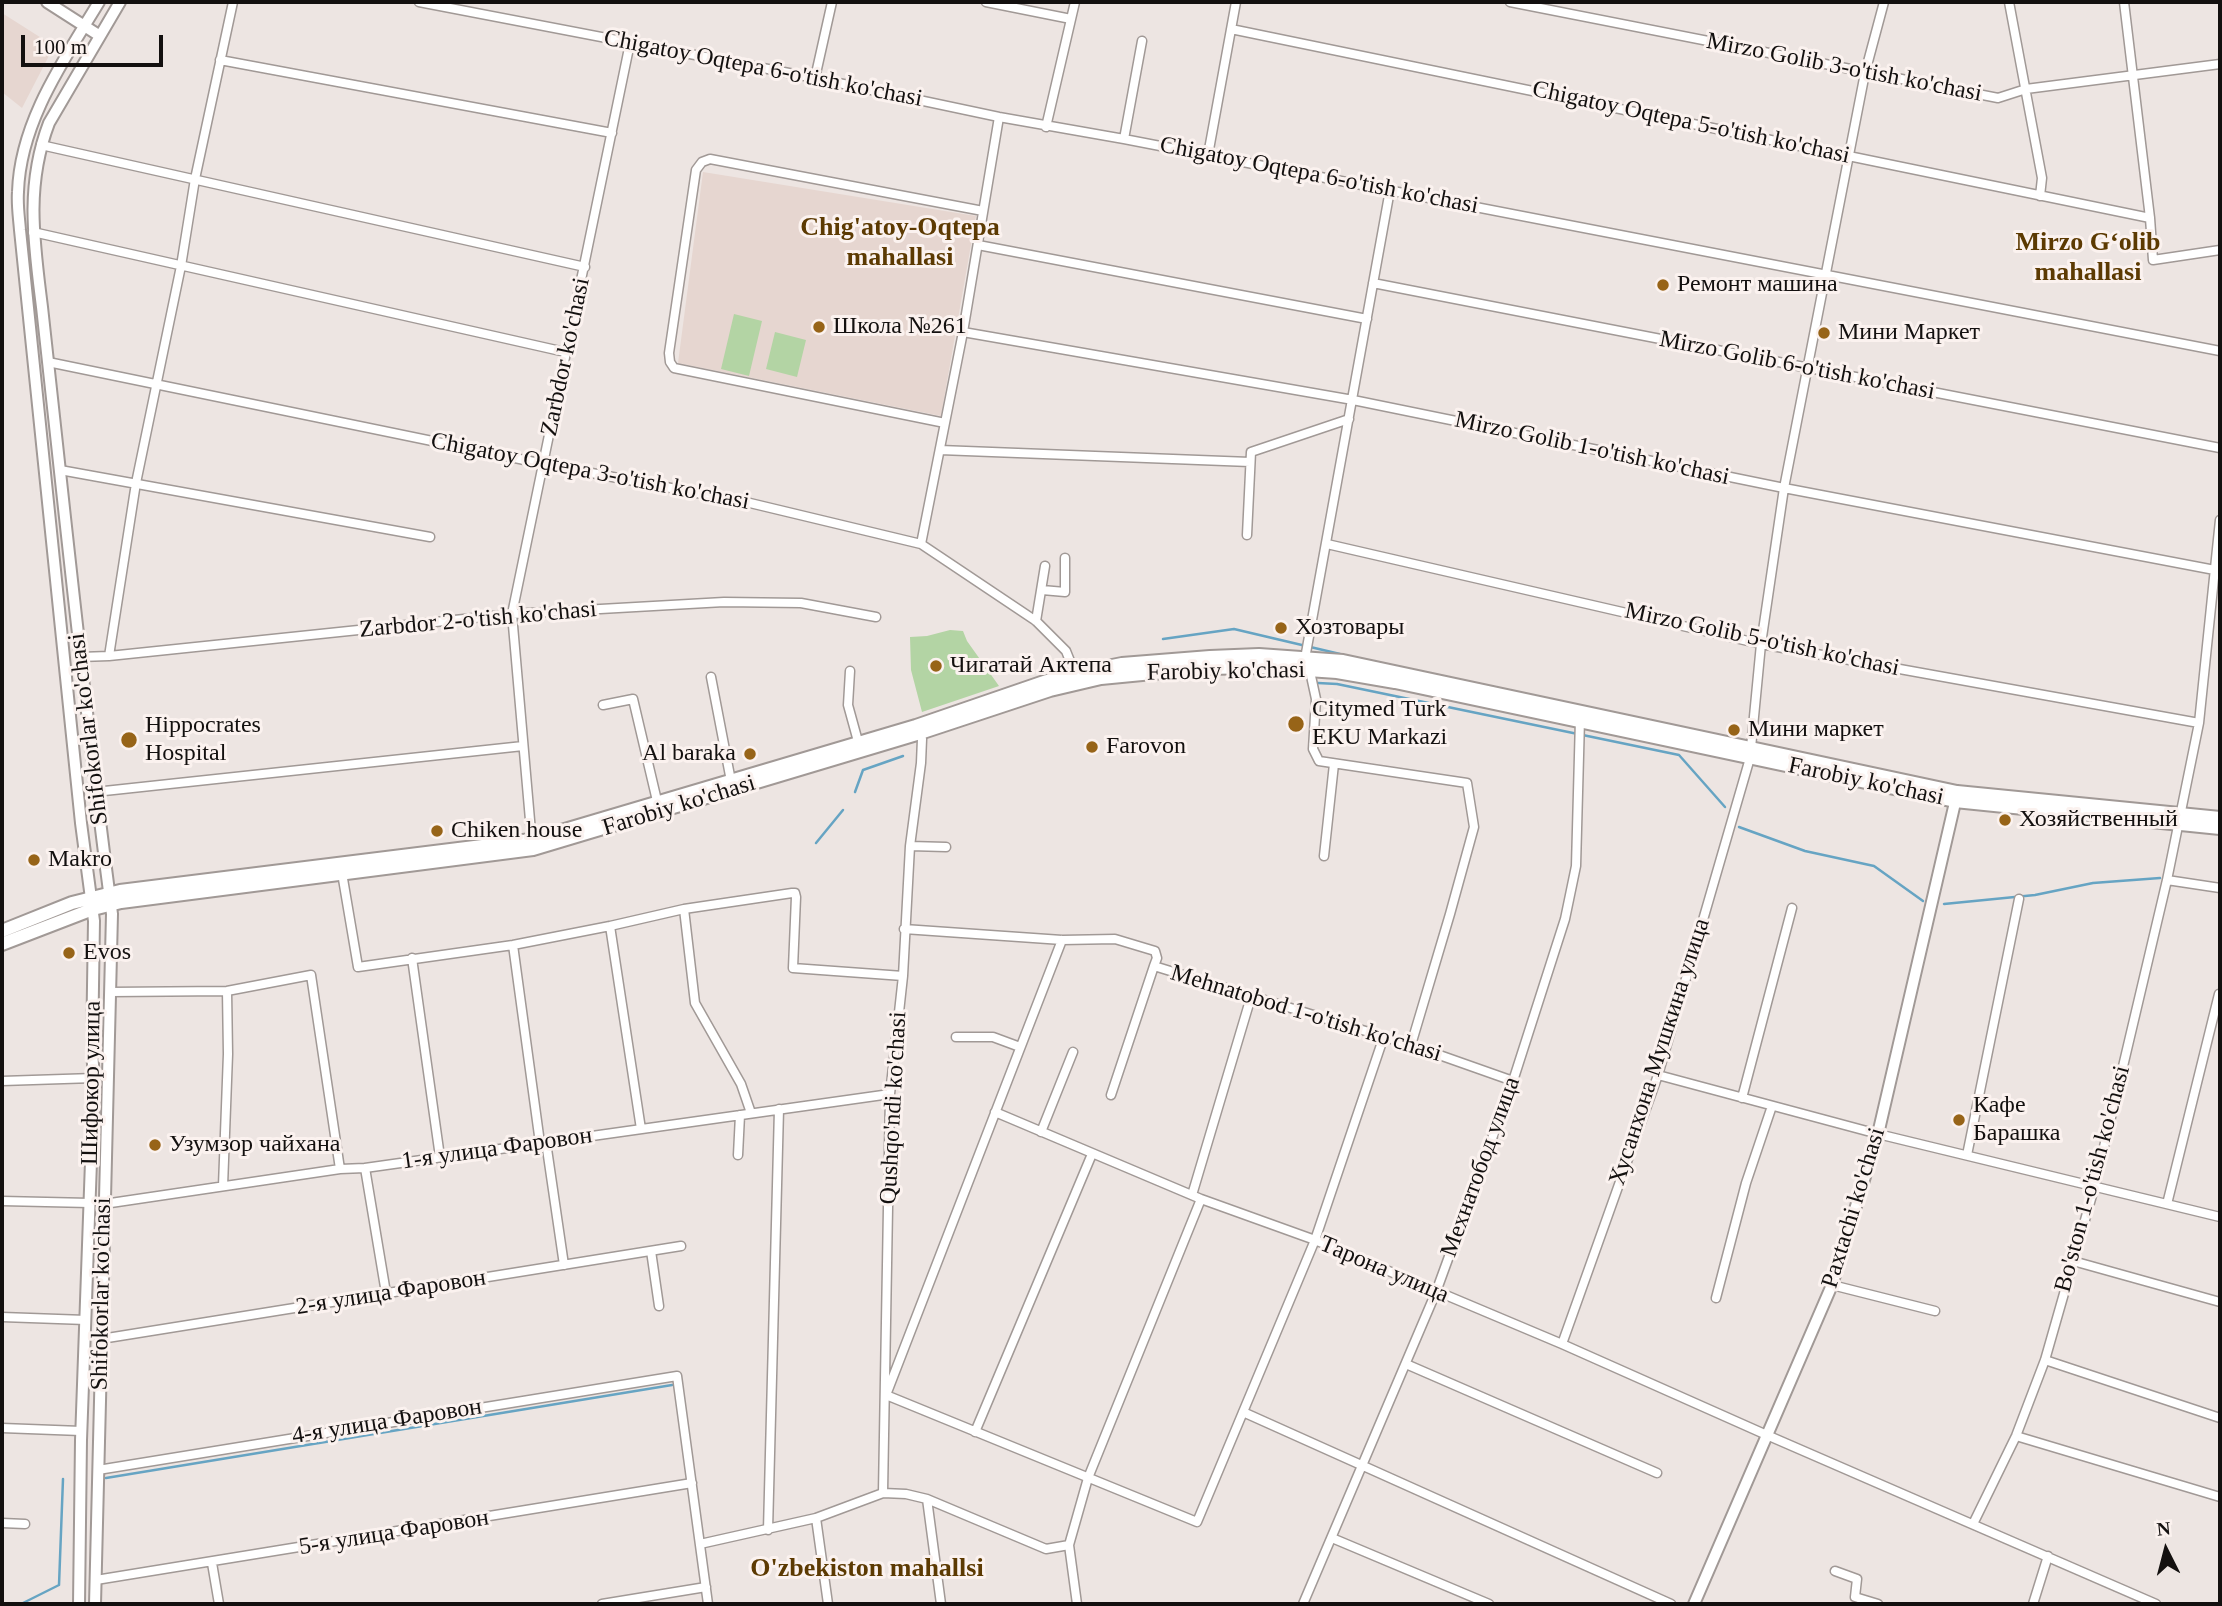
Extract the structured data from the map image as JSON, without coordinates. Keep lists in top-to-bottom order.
{
  "streets": {
    "main road": [
      "Farobiy ko'chasi",
      "Shifokorlar ko'chasi",
      "Шифокор улица",
      "Paxtachi ko'chasi"
    ],
    "street": [
      "Mirzo Golib 3-o'tish ko'chasi",
      "Chigatoy Oqtepa 6-o'tish ko'chasi",
      "Chigatoy Oqtepa 5-o'tish ko'chasi",
      "Zarbdor ko'chasi",
      "Mirzo Golib 6-o'tish ko'chasi",
      "Mirzo Golib 1-o'tish ko'chasi",
      "Chigatoy Oqtepa 3-o'tish ko'chasi",
      "Zarbdor 2-o'tish ko'chasi",
      "Mirzo Golib 5-o'tish ko'chasi",
      "Mehnatobod 1-o'tish ko'chasi",
      "Хусанхона Мушкина улица",
      "Qushqo'ndi ko'chasi",
      "1-я улица Фаровон",
      "Мехнатобод улица",
      "Bo'ston 1-o'tish ko'chasi",
      "Тарона улица",
      "2-я улица Фаровон",
      "4-я улица Фаровон",
      "5-я улица Фаровон"
    ]
  },
  "crossings": [
    ["Mirzo Golib 3-o'tish ko'chasi", "Хусанхона Мушкина улица"],
    ["Chigatoy Oqtepa 6-o'tish ko'chasi", "Zarbdor ko'chasi"],
    ["Chigatoy Oqtepa 6-o'tish ko'chasi", "Хусанхона Мушкина улица"],
    ["Chigatoy Oqtepa 5-o'tish ko'chasi", "Хусанхона Мушкина улица"],
    ["Zarbdor ko'chasi", "Chigatoy Oqtepa 3-o'tish ko'chasi"],
    ["Zarbdor ko'chasi", "Zarbdor 2-o'tish ko'chasi"],
    ["Zarbdor ko'chasi", "Farobiy ko'chasi"],
    ["Mirzo Golib 6-o'tish ko'chasi", "Хусанхона Мушкина улица"],
    ["Mirzo Golib 1-o'tish ko'chasi", "Хусанхона Мушкина улица"],
    ["Mirzo Golib 1-o'tish ko'chasi", "Bo'ston 1-o'tish ko'chasi"],
    ["Chigatoy Oqtepa 3-o'tish ko'chasi", "Farobiy ko'chasi"],
    ["Chigatoy Oqtepa 3-o'tish ko'chasi", "Shifokorlar ko'chasi"],
    ["Zarbdor 2-o'tish ko'chasi", "Shifokorlar ko'chasi"],
    ["Mirzo Golib 5-o'tish ko'chasi", "Хусанхона Мушкина улица"],
    ["Mirzo Golib 5-o'tish ko'chasi", "Bo'ston 1-o'tish ko'chasi"],
    ["Farobiy ko'chasi", "Shifokorlar ko'chasi"],
    ["Farobiy ko'chasi", "Хусанхона Мушкина улица"],
    ["Farobiy ko'chasi", "Шифокор улица"],
    ["Farobiy ko'chasi", "Qushqo'ndi ko'chasi"],
    ["Farobiy ko'chasi", "Мехнатобод улица"],
    ["Farobiy ko'chasi", "Bo'ston 1-o'tish ko'chasi"],
    ["Farobiy ko'chasi", "Paxtachi ko'chasi"],
    ["Shifokorlar ko'chasi", "Шифокор улица"],
    ["Shifokorlar ko'chasi", "1-я улица Фаровон"],
    ["Shifokorlar ko'chasi", "2-я улица Фаровон"],
    ["Shifokorlar ko'chasi", "4-я улица Фаровон"],
    ["Shifokorlar ko'chasi", "5-я улица Фаровон"],
    ["Mehnatobod 1-o'tish ko'chasi", "Qushqo'ndi ko'chasi"],
    ["Mehnatobod 1-o'tish ko'chasi", "Мехнатобод улица"],
    ["Хусанхона Мушкина улица", "Тарона улица"],
    ["Qushqo'ndi ko'chasi", "1-я улица Фаровон"],
    ["Мехнатобод улица", "Тарона улица"],
    ["Bo'ston 1-o'tish ko'chasi", "Тарона улица"],
    ["Paxtachi ko'chasi", "Тарона улица"],
    ["4-я улица Фаровон", "5-я улица Фаровон"]
  ],
  "districts": ["Chig'atoy-Oqtepa mahallasi", "Mirzo Gʻolib mahallasi", "O'zbekiston mahallsi"],
  "places": [
    "Ремонт машина",
    "Школа №261",
    "Мини Маркет",
    "Хозтовары",
    "Чигатай Актепа",
    "Citymed Turk EKU Markazi",
    "Мини маркет",
    "Hippocrates Hospital",
    "Farovon",
    "Al baraka",
    "Хозяйственный",
    "Chiken house",
    "Makro",
    "Evos",
    "Кафе Барашка",
    "Узумзор чайхана"
  ],
  "scale_bar": "100 m",
  "north": "top"
}
